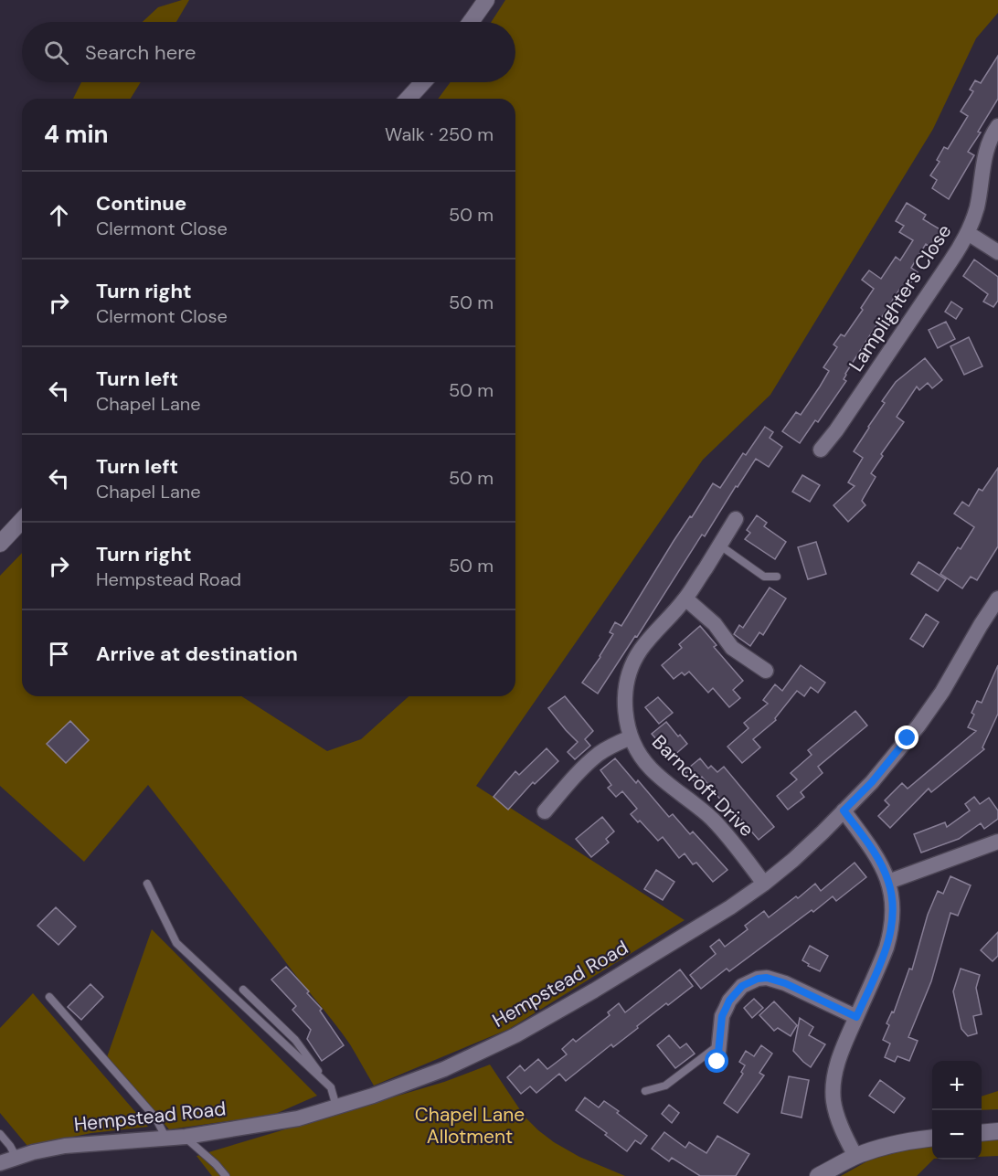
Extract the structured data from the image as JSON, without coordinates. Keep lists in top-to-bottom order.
{
  "streets": {
    "street": ["Lamplighters Close", "Barncroft Drive", "Hempstead Road"]
  },
  "crossings": [
    ["Barncroft Drive", "Hempstead Road"]
  ],
  "parks": ["Chapel Lane Allotment"],
  "page": {
    "search": "Search here",
    "heading": ["4 min", "Walk · 250 m"],
    "list": [
      ["Continue", "Clermont Close", "50 m"],
      ["Turn right", "Clermont Close", "50 m"],
      ["Turn left", "Chapel Lane", "50 m"],
      ["Turn left", "Chapel Lane", "50 m"],
      ["Turn right", "Hempstead Road", "50 m"],
      "Arrive at destination"
    ],
    "map_buttons": ["+", "−"]
  }
}
